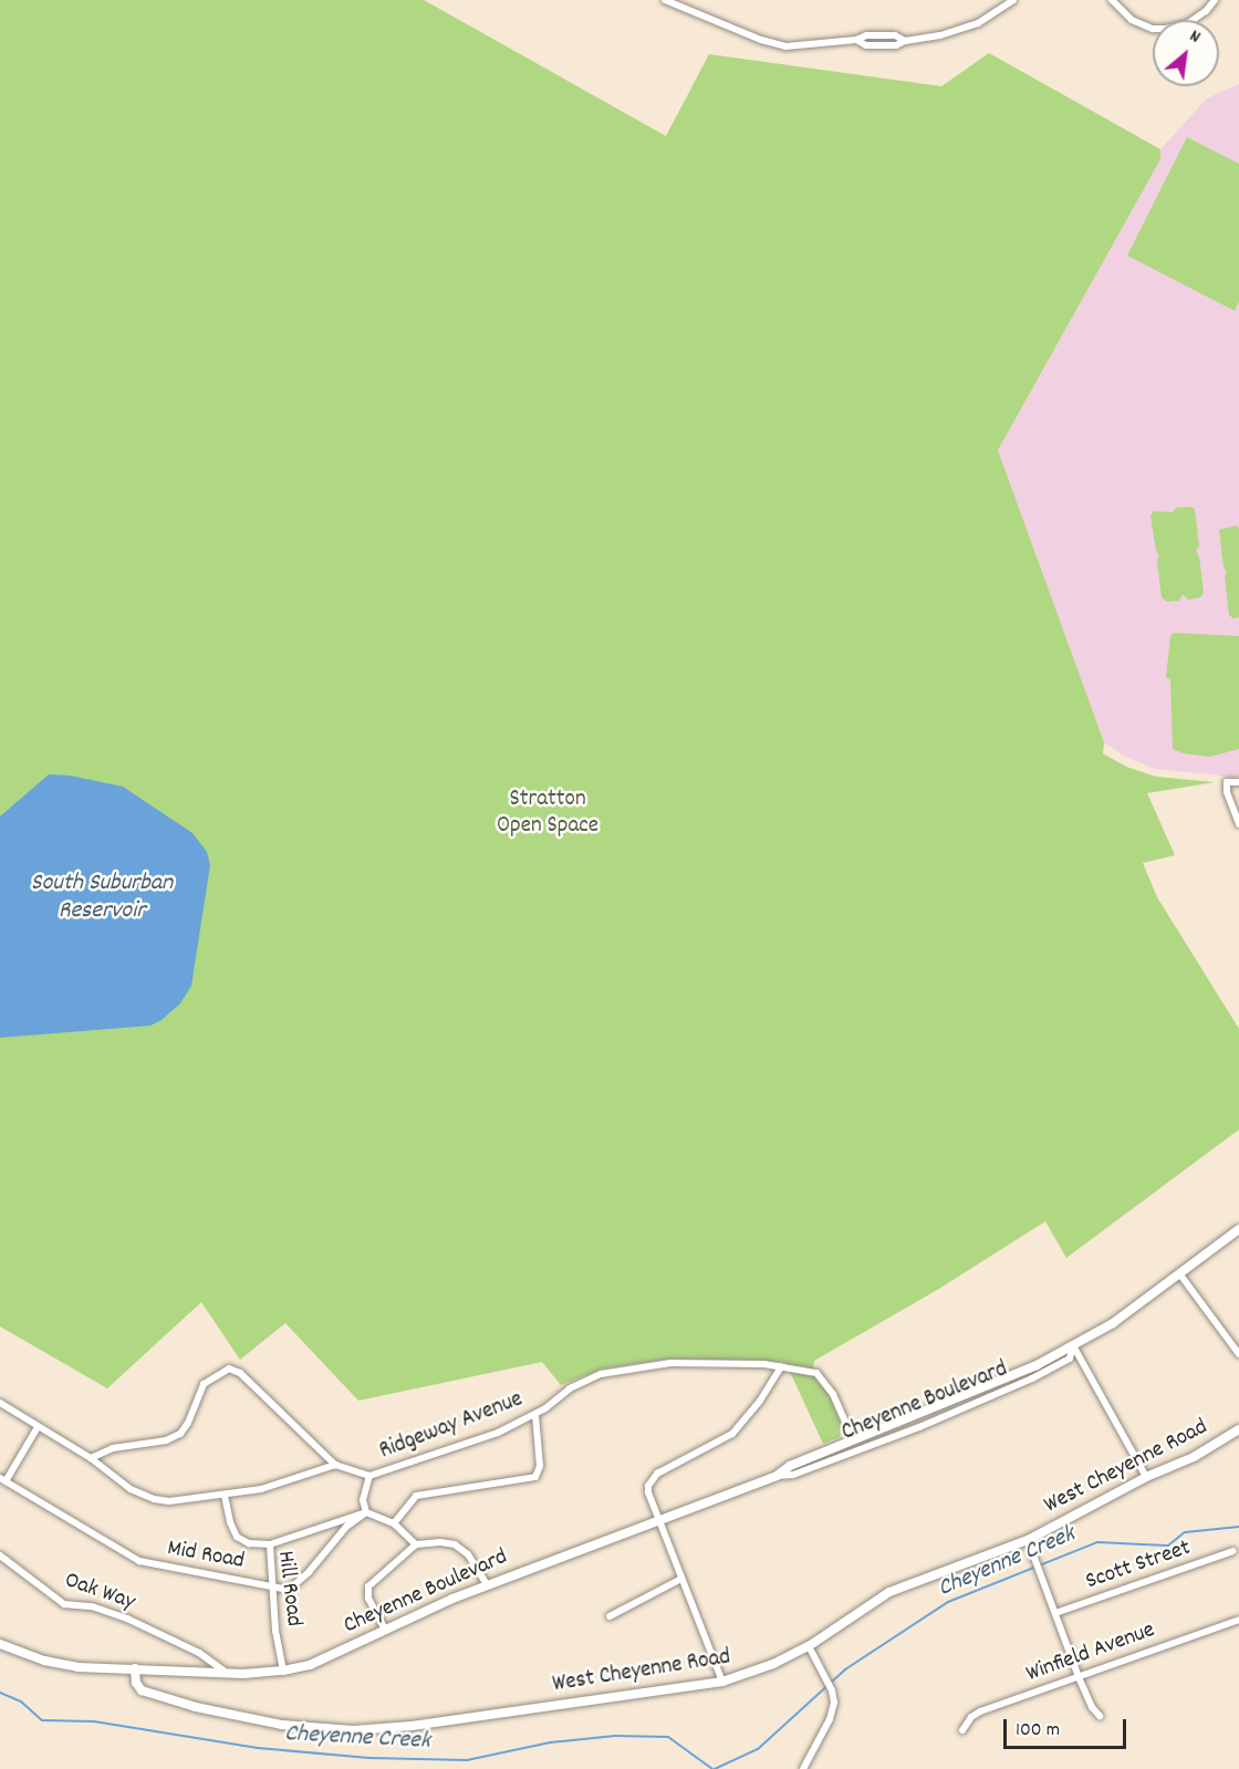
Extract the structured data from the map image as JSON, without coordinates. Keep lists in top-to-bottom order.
{
  "streets": {
    "street": [
      "Cheyenne Boulevard",
      "Ridgeway Avenue",
      "West Cheyenne Road",
      "Mid Road",
      "Scott Street",
      "Hill Road",
      "Oak Way",
      "Winfield Avenue"
    ]
  },
  "crossings": [
    ["Cheyenne Boulevard", "Ridgeway Avenue"],
    ["Cheyenne Boulevard", "West Cheyenne Road"],
    ["Cheyenne Boulevard", "Hill Road"],
    ["Cheyenne Boulevard", "Oak Way"],
    ["Mid Road", "Hill Road"]
  ],
  "water": ["South Suburban Reservoir", "Cheyenne Creek"],
  "parks": ["Stratton Open Space"],
  "scale_bar": "100 m",
  "north": "top right"
}
